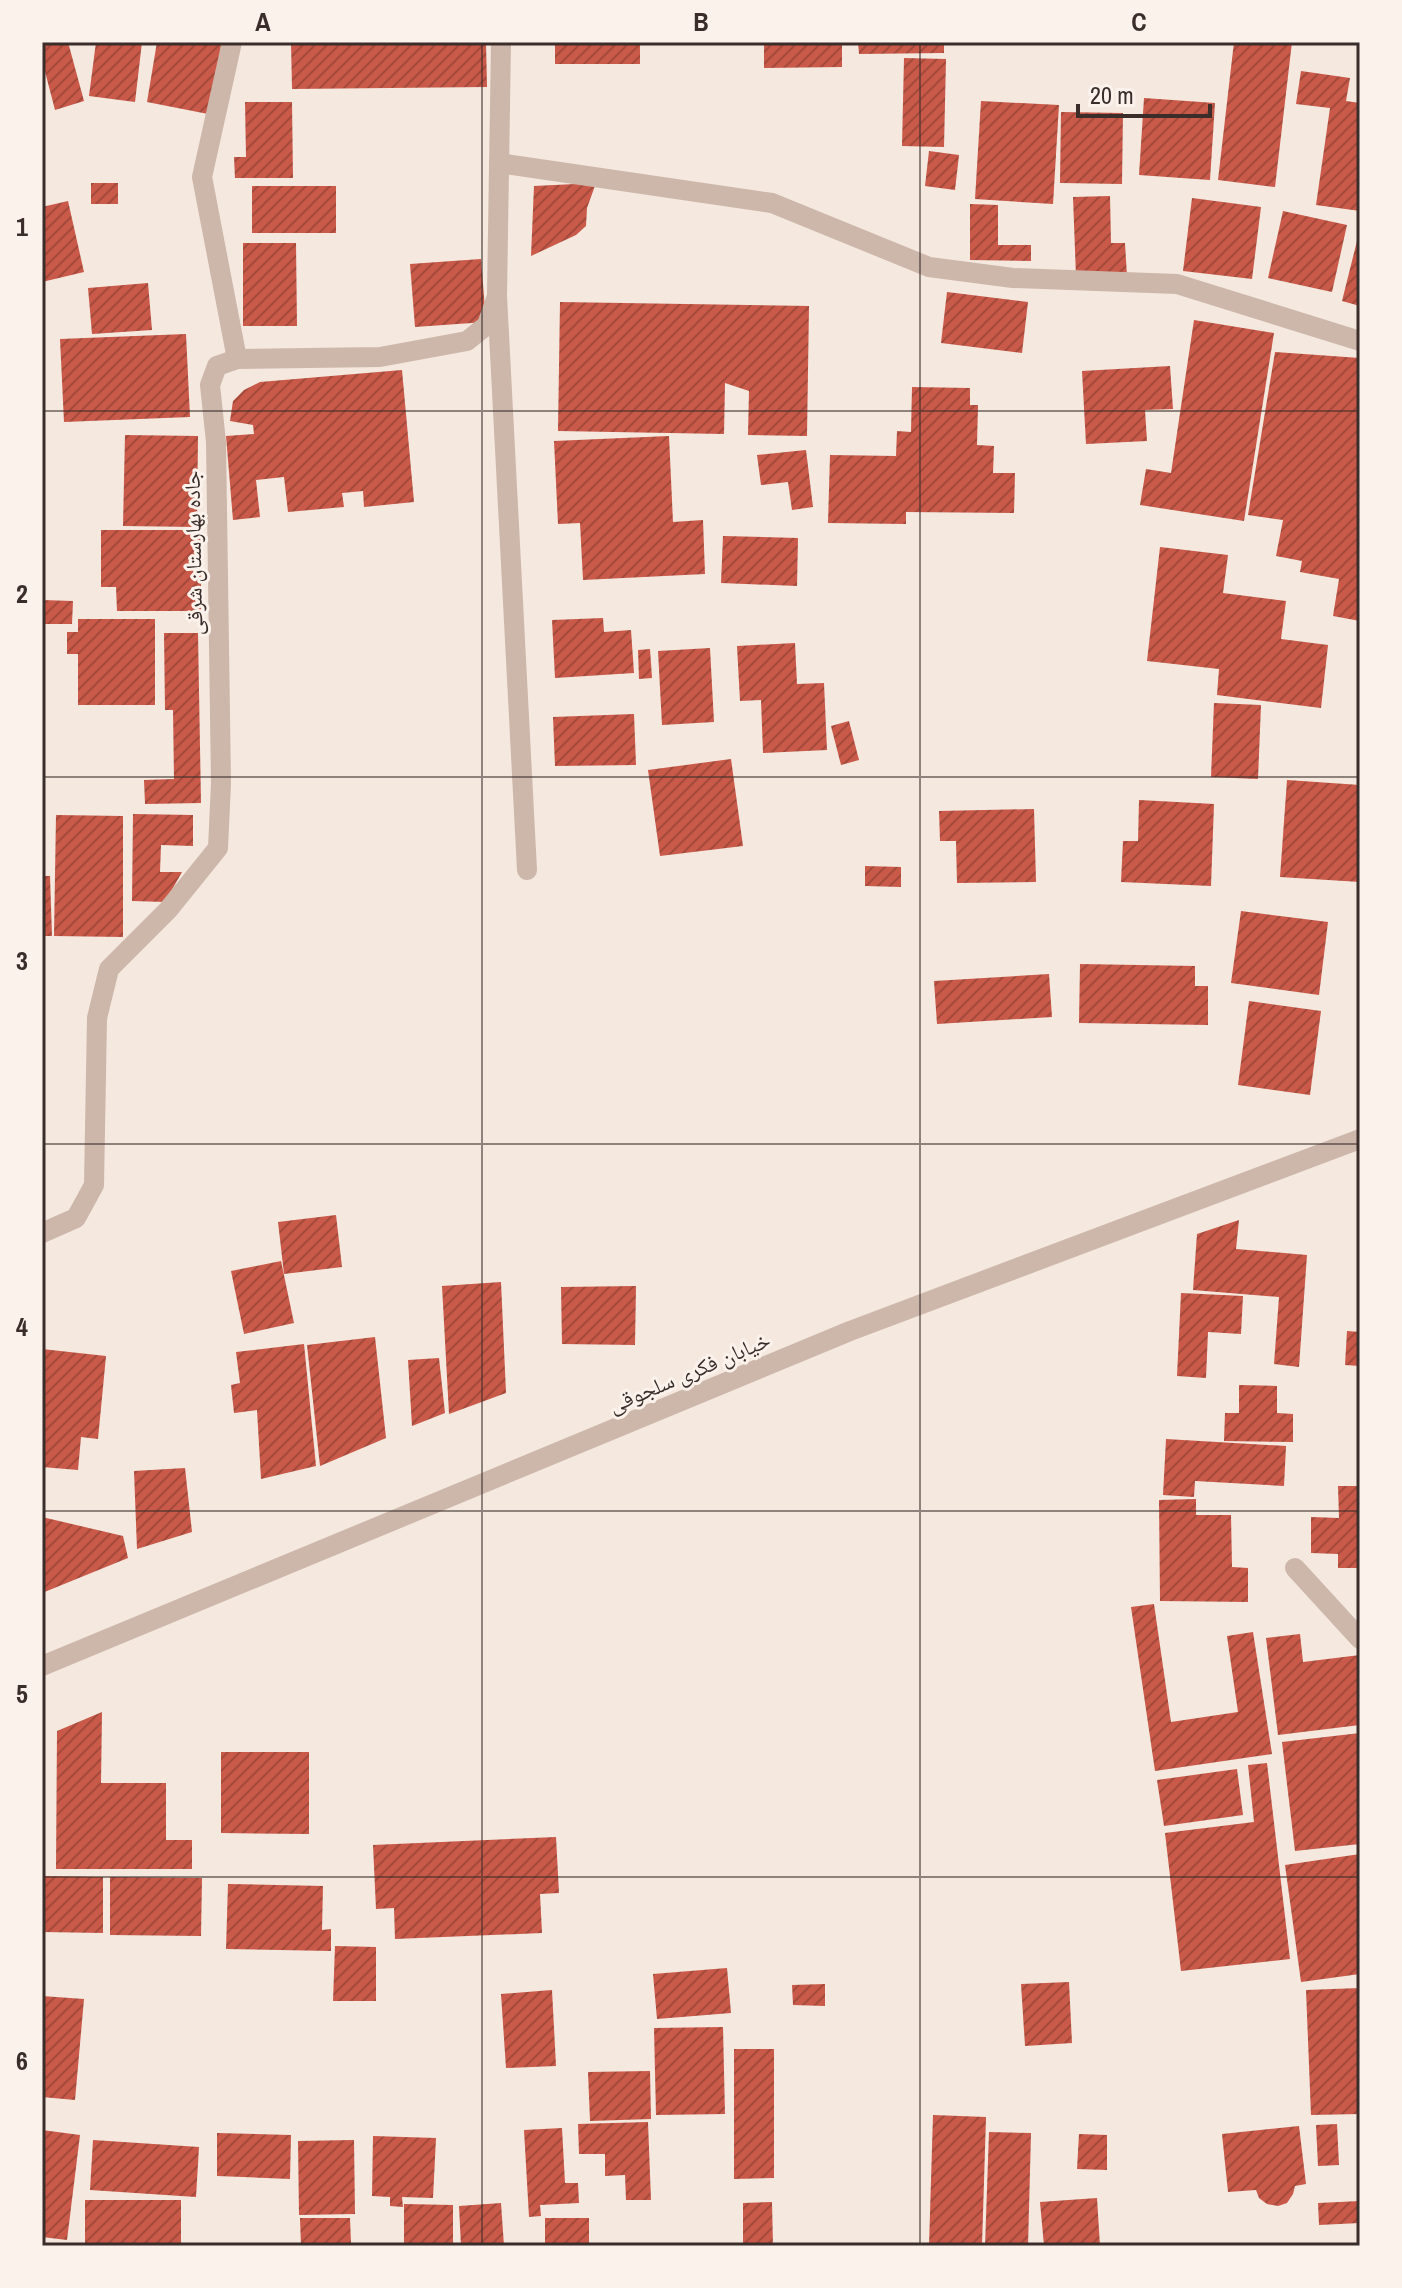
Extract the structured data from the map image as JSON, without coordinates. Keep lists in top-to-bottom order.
{
  "streets": {
    "street": ["جاده بهارستان شرقی", "خیابان فکری سلجوقی"]
  },
  "scale_bar": "20 m",
  "grid": {
    "columns": ["A", "B", "C"],
    "rows": [
      "1",
      "2",
      "3",
      "4",
      "5",
      "6"
    ]
  }
}
